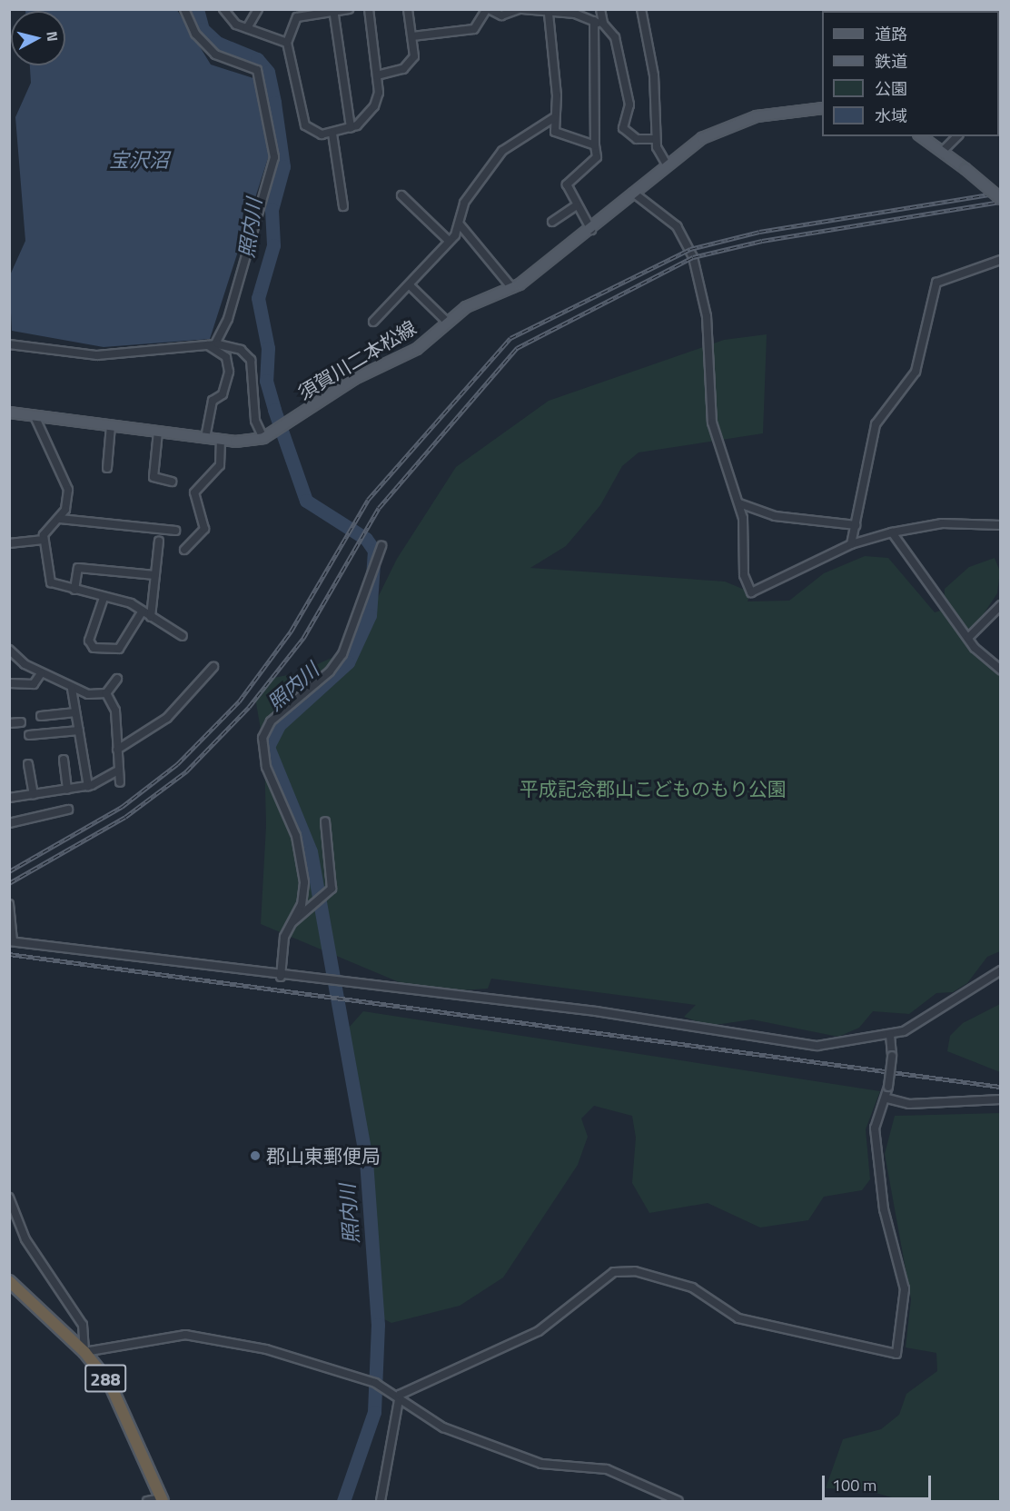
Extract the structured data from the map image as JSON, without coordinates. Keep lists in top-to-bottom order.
{
  "streets": {
    "highway": ["288"],
    "main road": ["須賀川二本松線"]
  },
  "water": ["宝沢沼", "照内川"],
  "parks": ["平成記念郡山こどものもり公園"],
  "places": ["郡山東郵便局"],
  "legend": [
    "道路",
    "鉄道",
    "公園",
    "水域"
  ],
  "scale_bar": "100 m",
  "north": "right"
}
